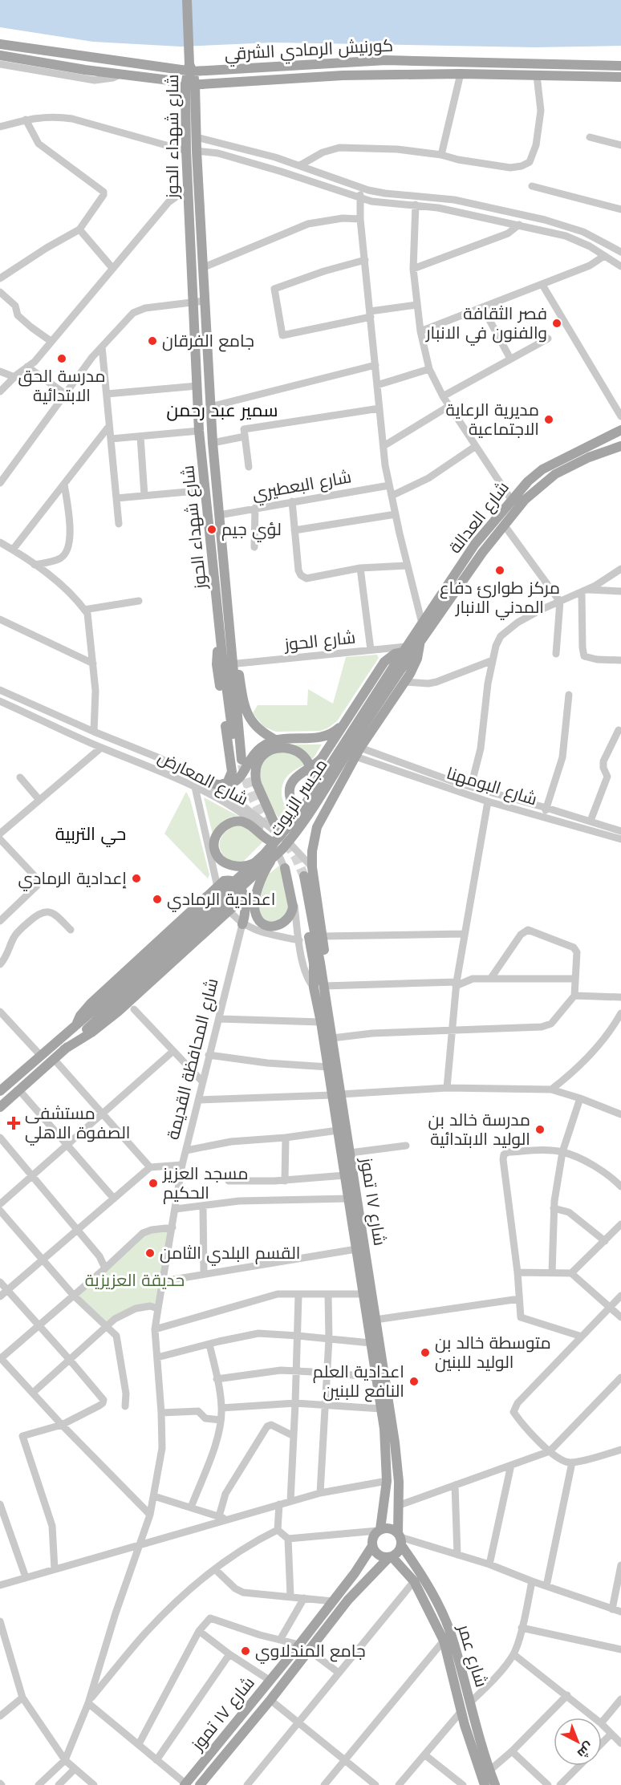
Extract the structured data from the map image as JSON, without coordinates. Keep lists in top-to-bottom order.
{
  "streets": {
    "main road": [
      "كورنيش الرمادي الشرقي",
      "شارع شهداء الحوز",
      "شارع العدالة",
      "مجسر الزيوت",
      "شارع ١٧ تموز",
      "شارع عمر"
    ],
    "street": [
      "شارع البعطيري",
      "شارع الحوز",
      "شارع المعارض",
      "شارع البومهنا",
      "شارع المحافظة القديمة"
    ]
  },
  "crossings": [
    ["كورنيش الرمادي الشرقي", "شارع شهداء الحوز"],
    ["شارع شهداء الحوز", "شارع البعطيري"],
    ["شارع العدالة", "شارع الحوز"],
    ["شارع العدالة", "مجسر الزيوت"],
    ["شارع المعارض", "شارع ١٧ تموز"],
    ["شارع ١٧ تموز", "شارع عمر"]
  ],
  "districts": ["سمير عبد رحمن", "حي التربية"],
  "parks": ["حديقة العزيزية"],
  "places": {
    "other": [
      "فصر الثقافة والفنون في الانبار",
      "جامع الفرقان",
      "مدرسة الحق الابتدائية",
      "مديرية الرعاية الاجتماعية",
      "لؤي جيم",
      "مركز طوارئ دفاع المدني الانبار",
      "إعدادية الرمادي",
      "اعدادية الرمادي",
      "مدرسة خالد بن الوليد الابتدائية",
      "مسجد العزيز الحكيم",
      "القسم البلدي الثامن",
      "متوسطة خالد بن الوليد للبنين",
      "اعدادية العلم النافع للبنين",
      "جامع المندلاوي"
    ],
    "health": ["مستشفى الصفوة الاهلي"]
  },
  "north": "bottom right"
}
